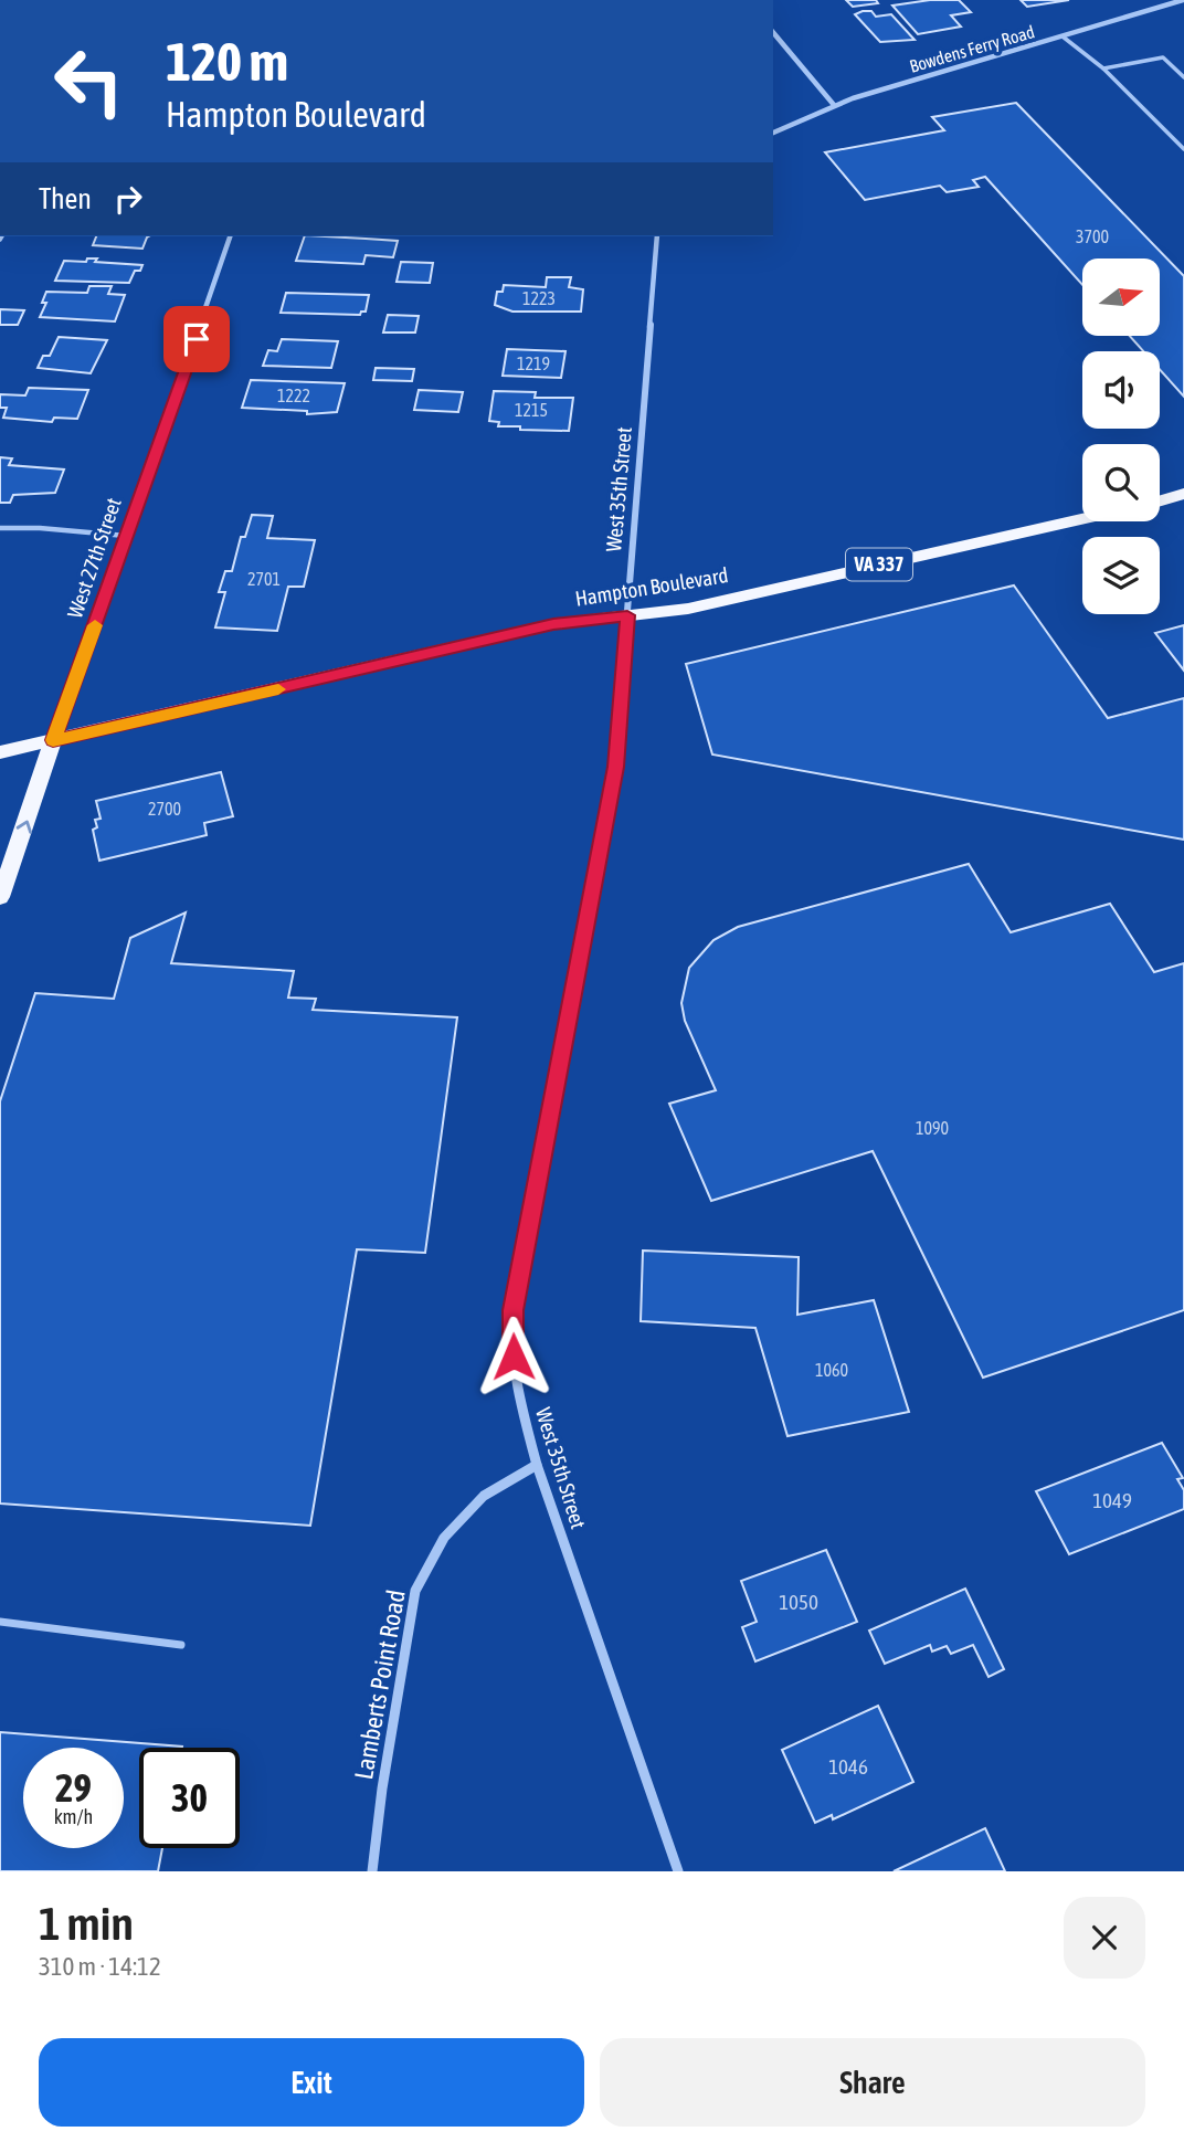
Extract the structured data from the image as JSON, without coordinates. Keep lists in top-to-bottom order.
{
  "streets": {
    "main road": ["West 27th Street", "VA 337", "Hampton Boulevard"],
    "street": ["Bowdens Ferry Road", "West 35th Street", "Lamberts Point Road"]
  },
  "crossings": [
    ["West 35th Street", "Hampton Boulevard"],
    ["West 35th Street", "Lamberts Point Road"],
    ["West 27th Street", "Hampton Boulevard"]
  ],
  "house_numbers": [
    "3700",
    "1223",
    "1219",
    "1222",
    "1215",
    "2701",
    "2700",
    "1090",
    "1060",
    "1049",
    "1050",
    "1046"
  ],
  "north": "right",
  "page": {
    "turn": ["120 m", "Hampton Boulevard"],
    "then": "Then",
    "speed": "29 km/h",
    "limit": "30",
    "heading": ["1 min", "310 m · 14:12"],
    "buttons": ["Exit", "Share"]
  }
}
